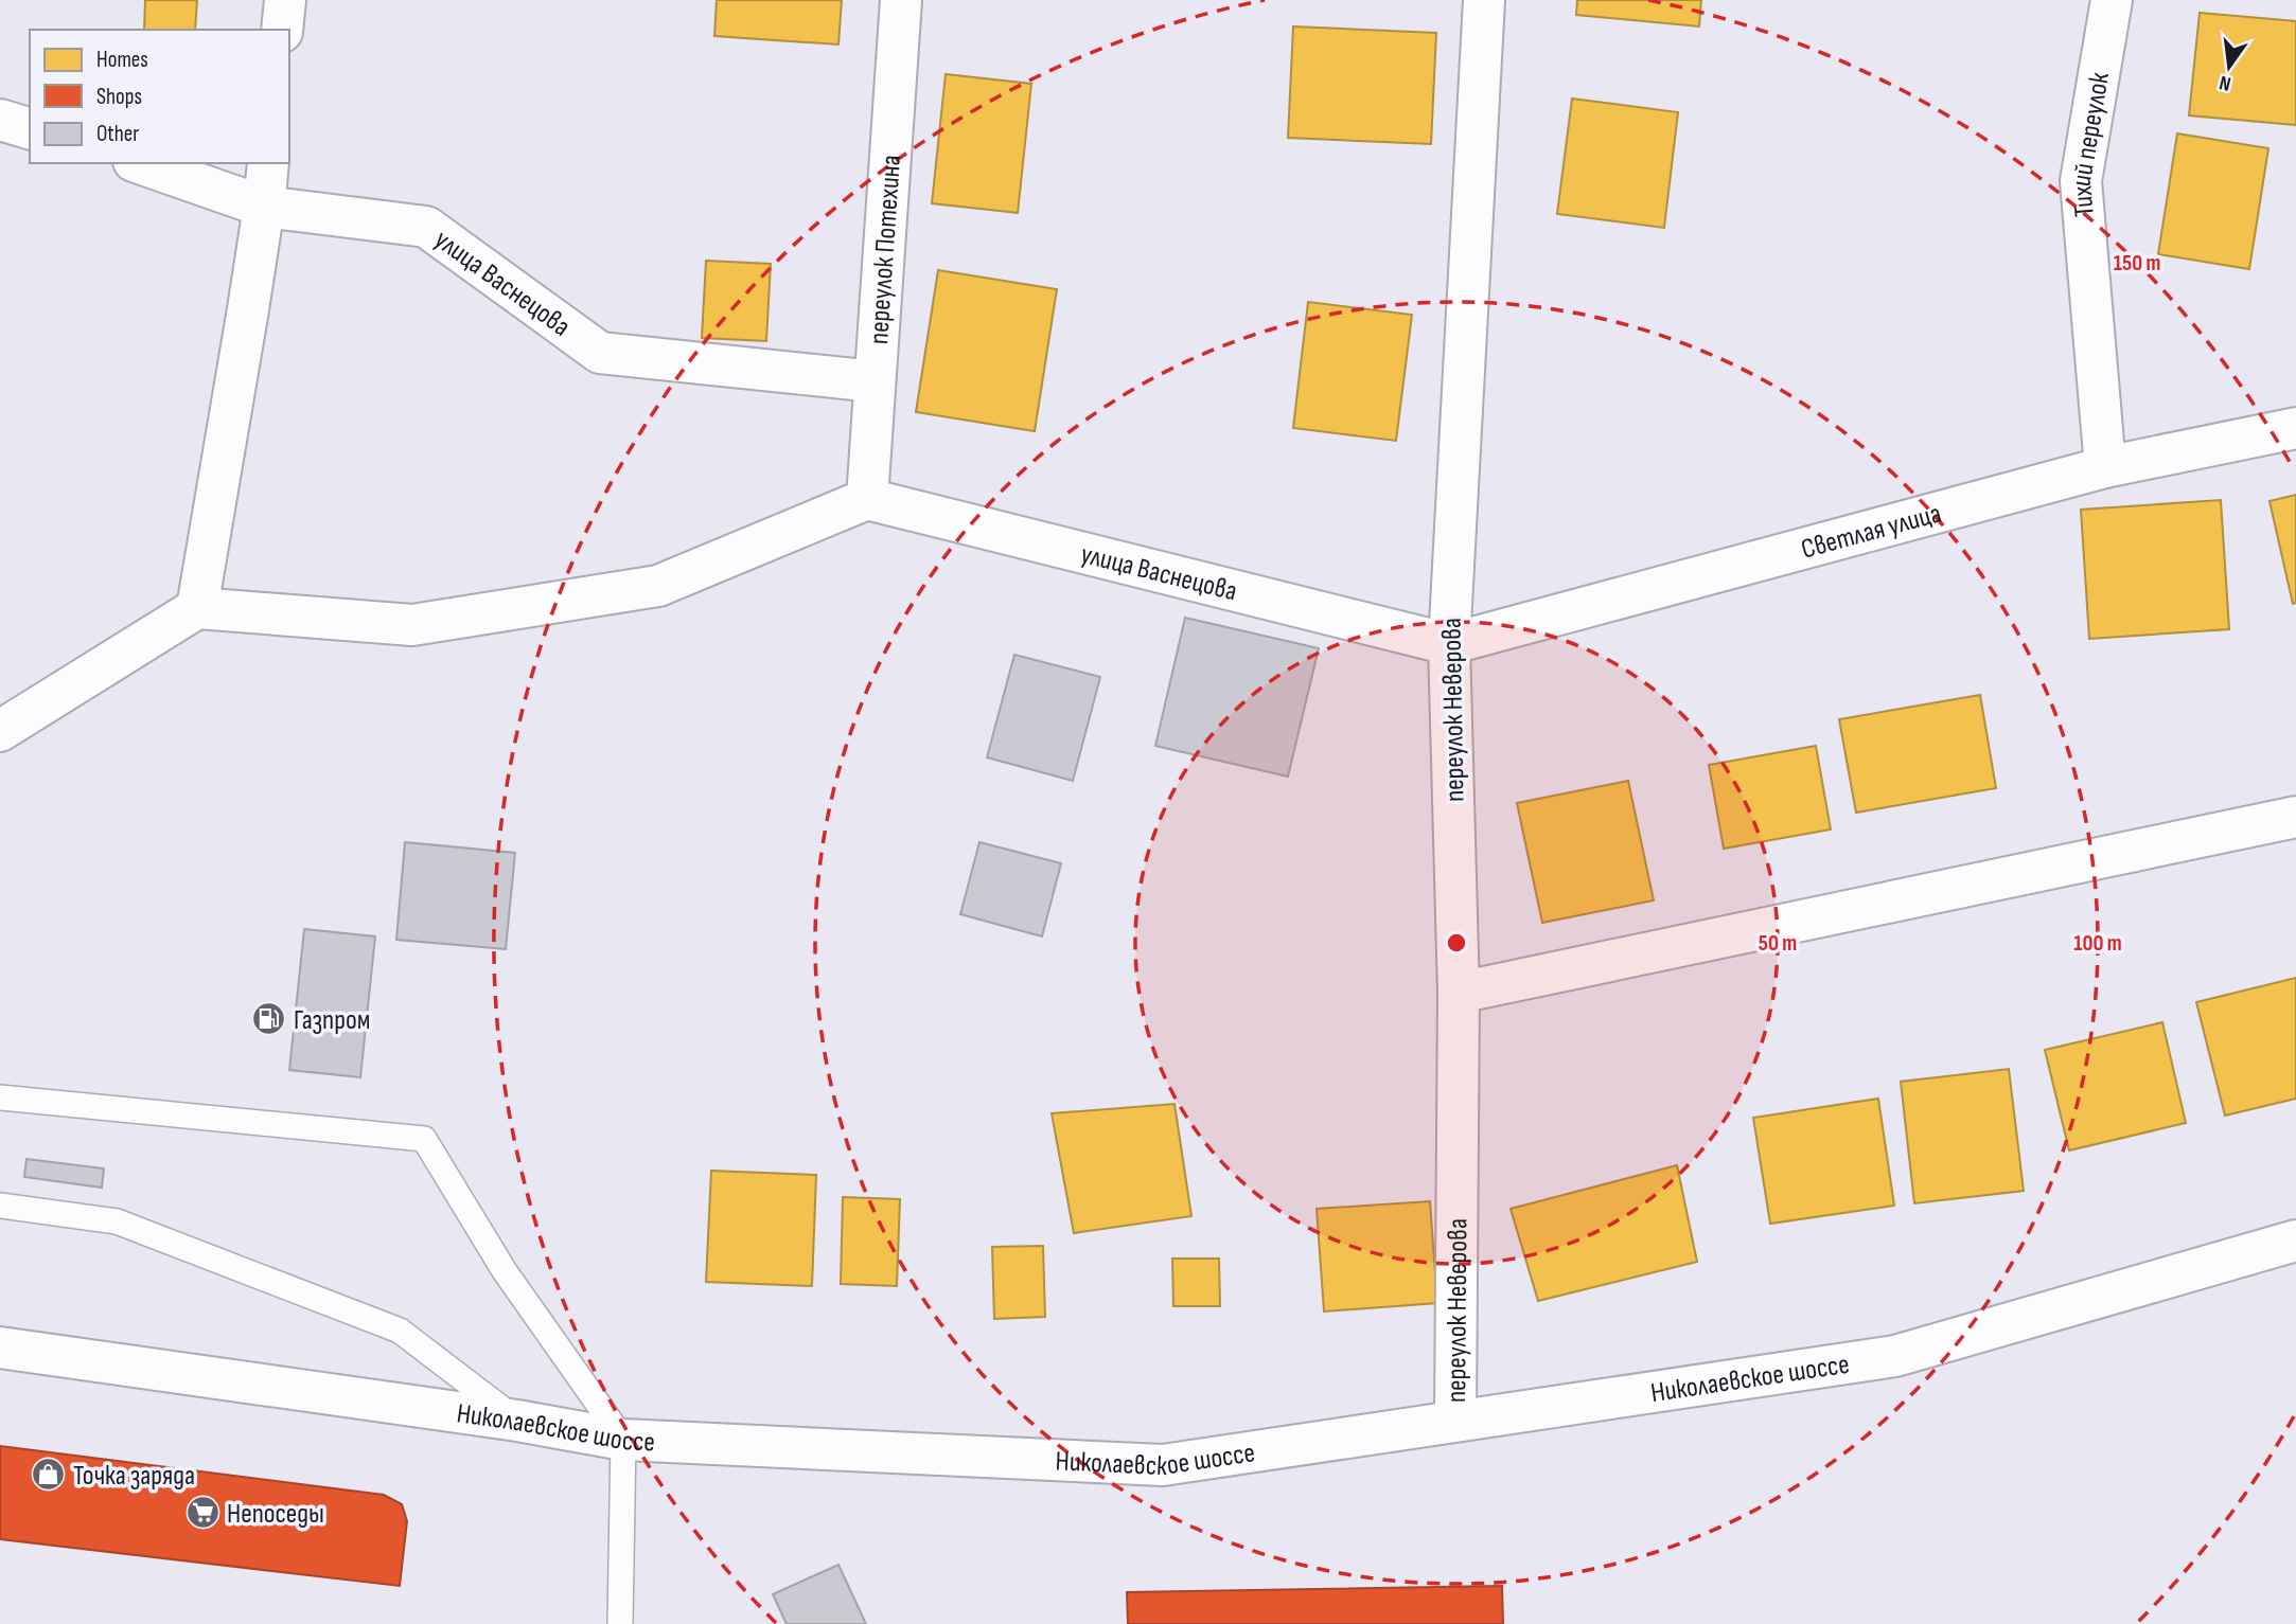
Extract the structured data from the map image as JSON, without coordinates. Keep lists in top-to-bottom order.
{
  "streets": {
    "street": [
      "Тихий переулок",
      "переулок Потехина",
      "улица Васнецова",
      "Светлая улица",
      "переулок Неверова",
      "Николаевское шоссе"
    ]
  },
  "crossings": [
    ["Тихий переулок", "Светлая улица"],
    ["переулок Потехина", "улица Васнецова"],
    ["улица Васнецова", "Светлая улица"],
    ["улица Васнецова", "переулок Неверова"],
    ["Светлая улица", "переулок Неверова"],
    ["переулок Неверова", "Николаевское шоссе"]
  ],
  "places": {
    "fuel station": ["Газпром"],
    "shop": ["Точка заряда"],
    "supermarket": ["Непоседы"]
  },
  "legend": ["Homes", "Shops", "Other"],
  "north": "bottom",
  "rings": ["150 m", "50 m", "100 m"]
}
